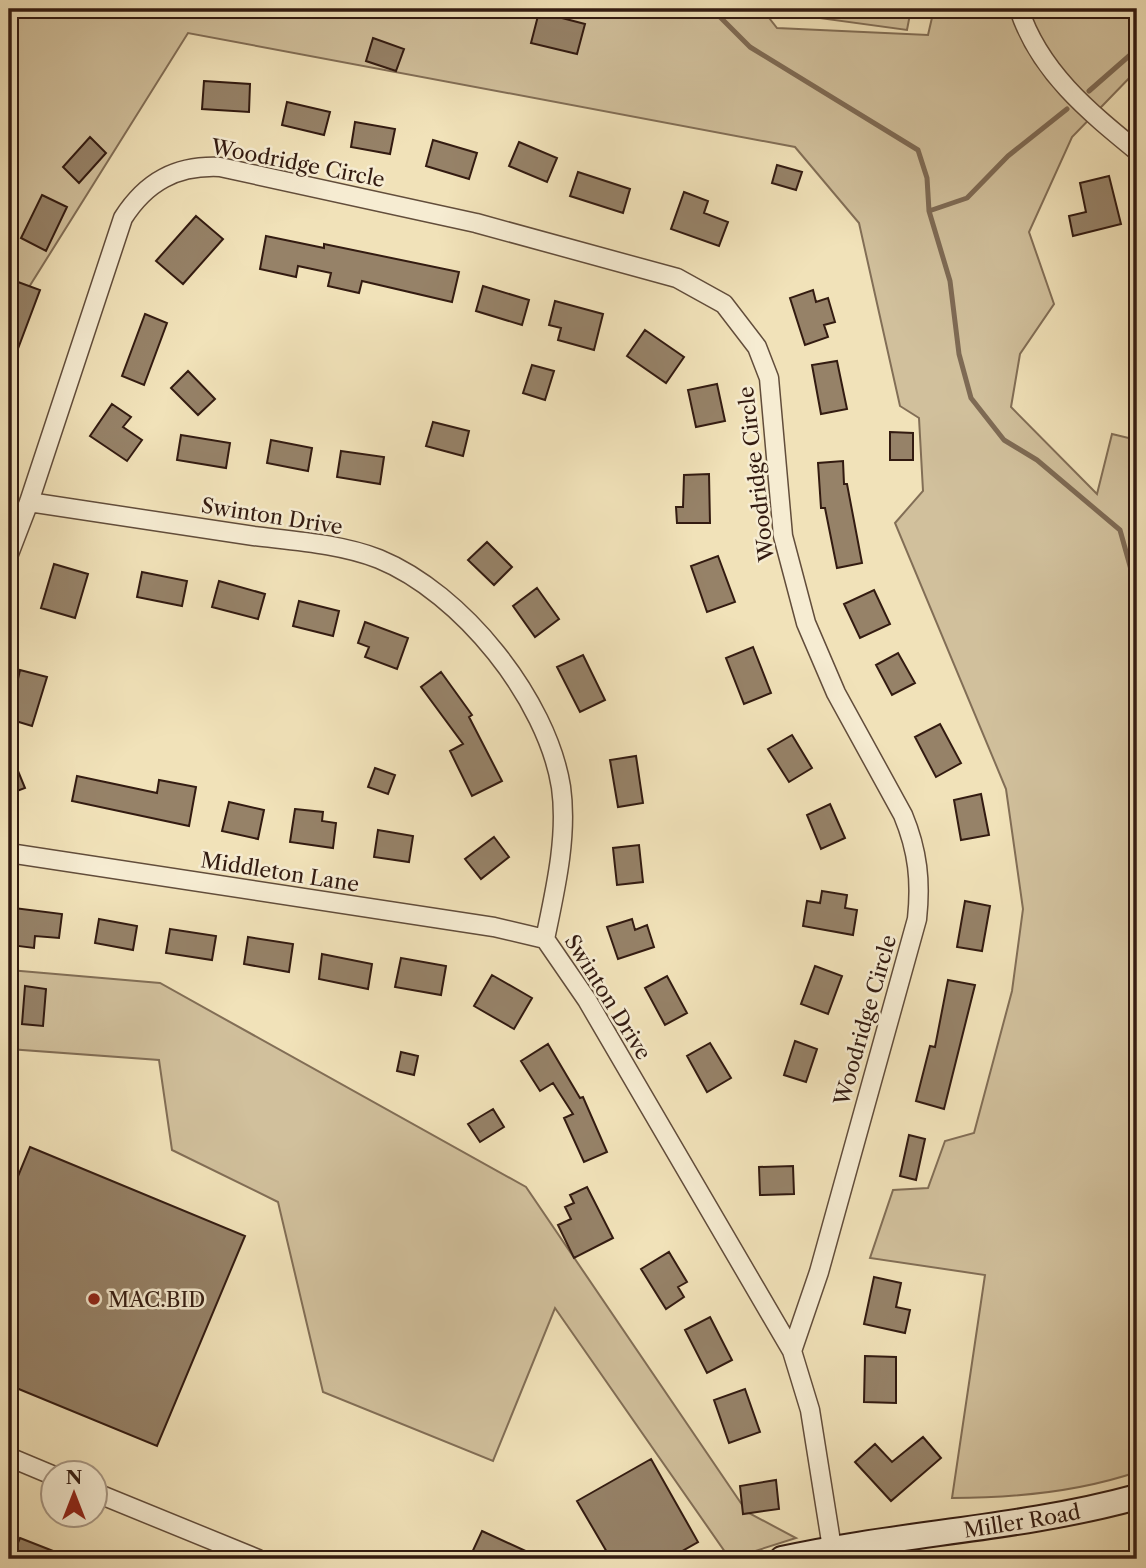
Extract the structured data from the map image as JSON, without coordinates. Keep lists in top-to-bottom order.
{
  "streets": {
    "street": [
      "Woodridge Circle",
      "Swinton Drive",
      "Middleton Lane",
      "Miller Road"
    ]
  },
  "crossings": [
    ["Woodridge Circle", "Swinton Drive"],
    ["Swinton Drive", "Middleton Lane"],
    ["Swinton Drive", "Miller Road"]
  ],
  "places": ["MAC.BID"],
  "north": "top"
}
